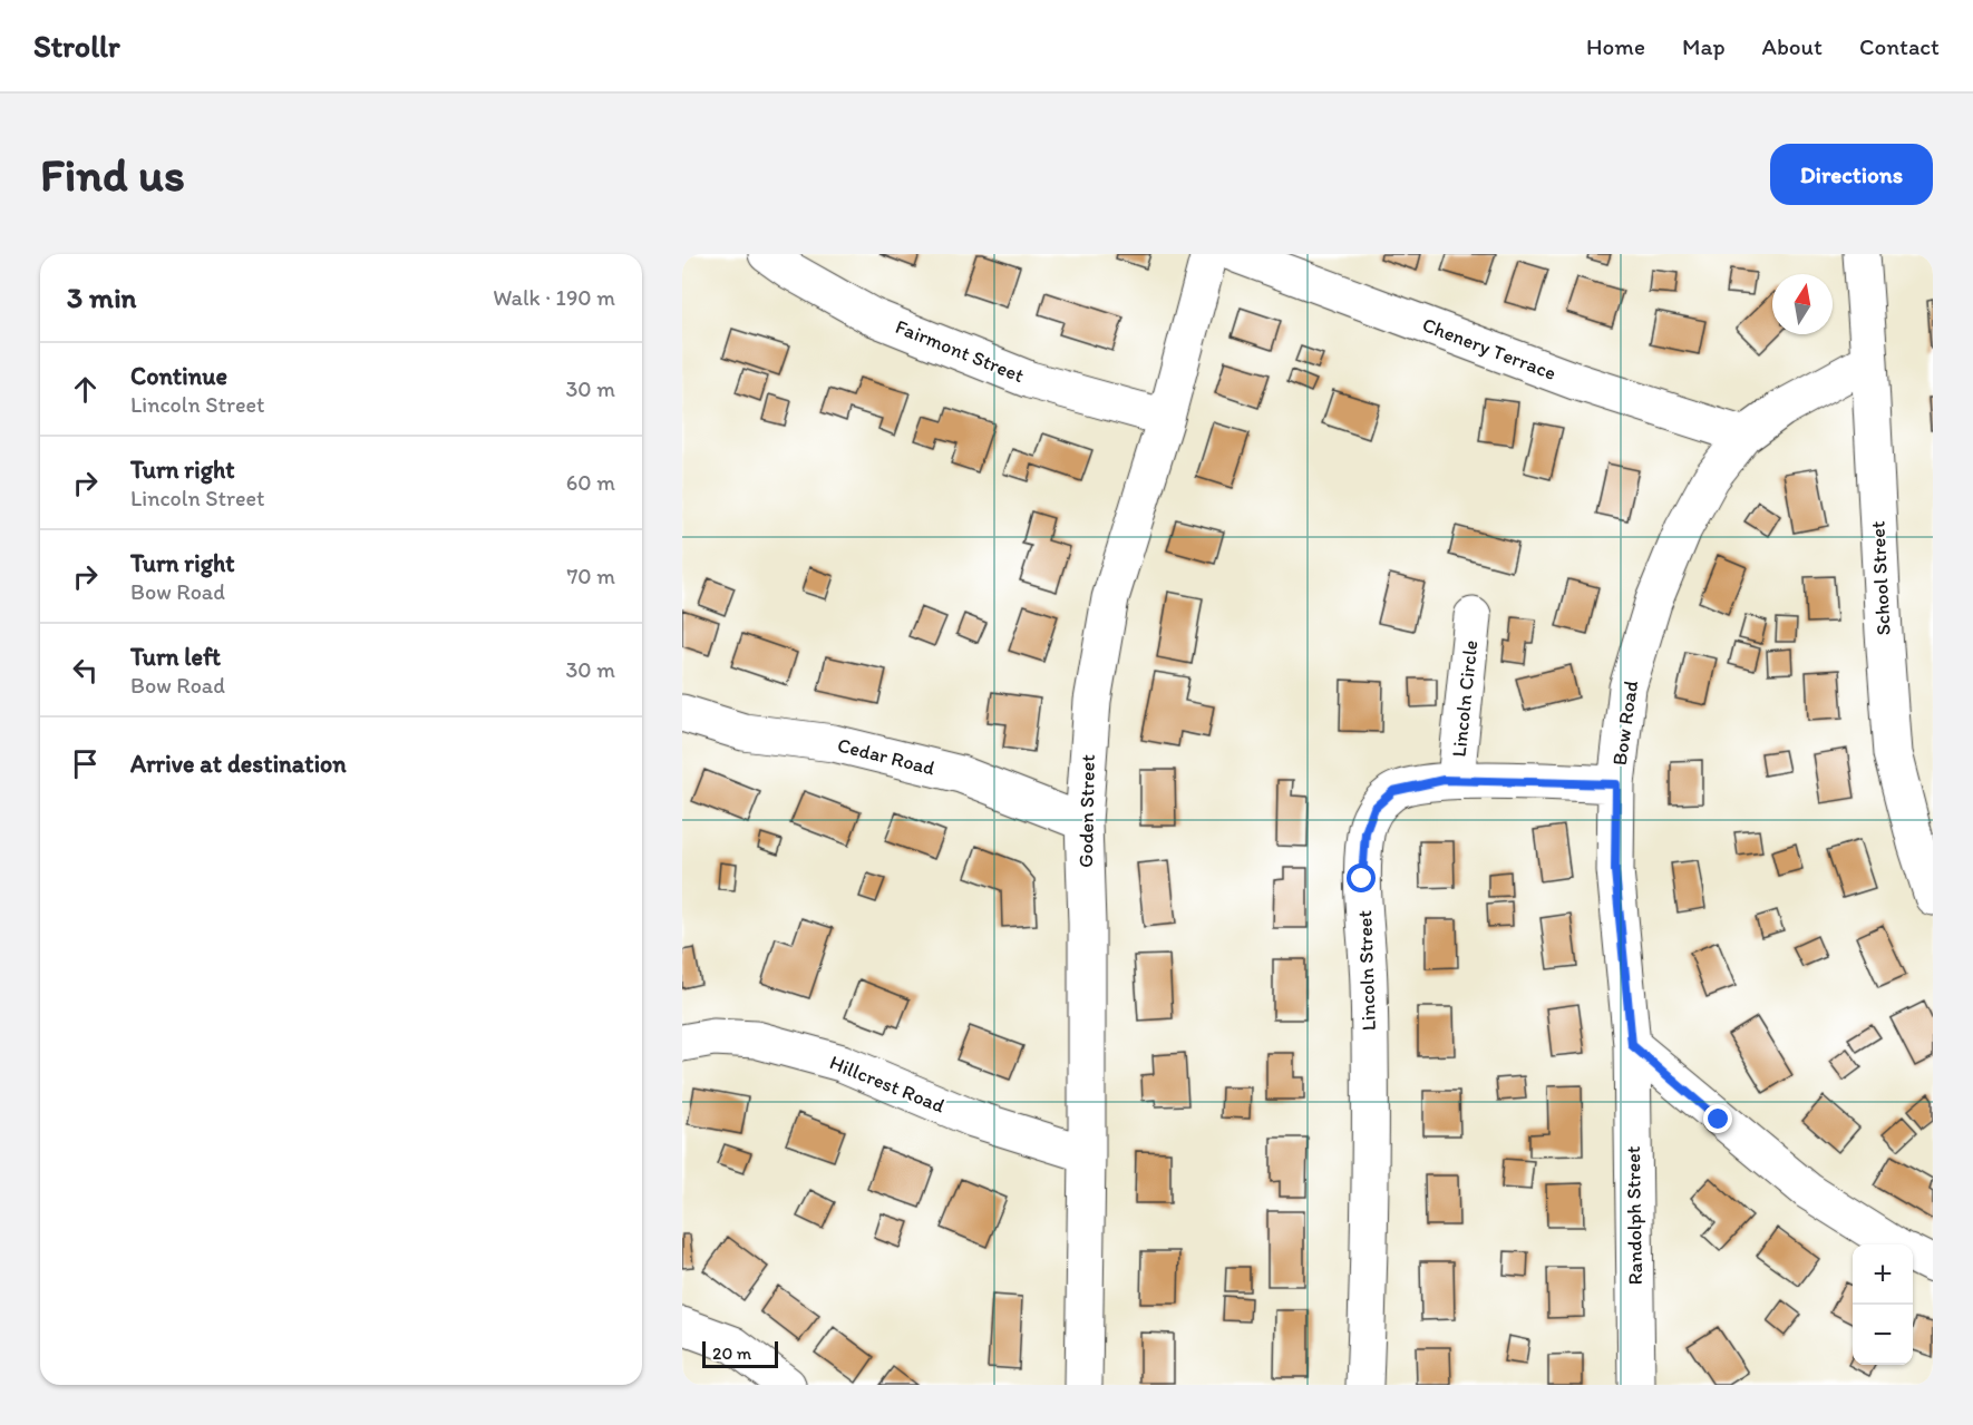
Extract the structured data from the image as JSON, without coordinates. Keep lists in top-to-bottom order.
{
  "streets": {
    "street": [
      "Chenery Terrace",
      "Fairmont Street",
      "School Street",
      "Lincoln Circle",
      "Bow Road",
      "Cedar Road",
      "Goden Street",
      "Lincoln Street",
      "Hillcrest Road",
      "Randolph Street"
    ]
  },
  "crossings": [
    ["Chenery Terrace", "Bow Road"],
    ["Fairmont Street", "Goden Street"],
    ["School Street", "Bow Road"],
    ["Lincoln Circle", "Lincoln Street"],
    ["Bow Road", "Lincoln Street"],
    ["Bow Road", "Randolph Street"],
    ["Cedar Road", "Goden Street"],
    ["Goden Street", "Hillcrest Road"]
  ],
  "scale_bar": "20 m",
  "north": "top",
  "page": {
    "header": "Strollr",
    "nav": [
      "Home",
      "Map",
      "About",
      "Contact"
    ],
    "buttons": "Directions",
    "title": "Find us",
    "heading": ["3 min", "Walk · 190 m"],
    "list": [
      ["Continue", "Lincoln Street", "30 m"],
      ["Turn right", "Lincoln Street", "60 m"],
      ["Turn right", "Bow Road", "70 m"],
      ["Turn left", "Bow Road", "30 m"],
      "Arrive at destination"
    ],
    "map_buttons": ["+", "−"],
    "scale": "20 m"
  }
}
